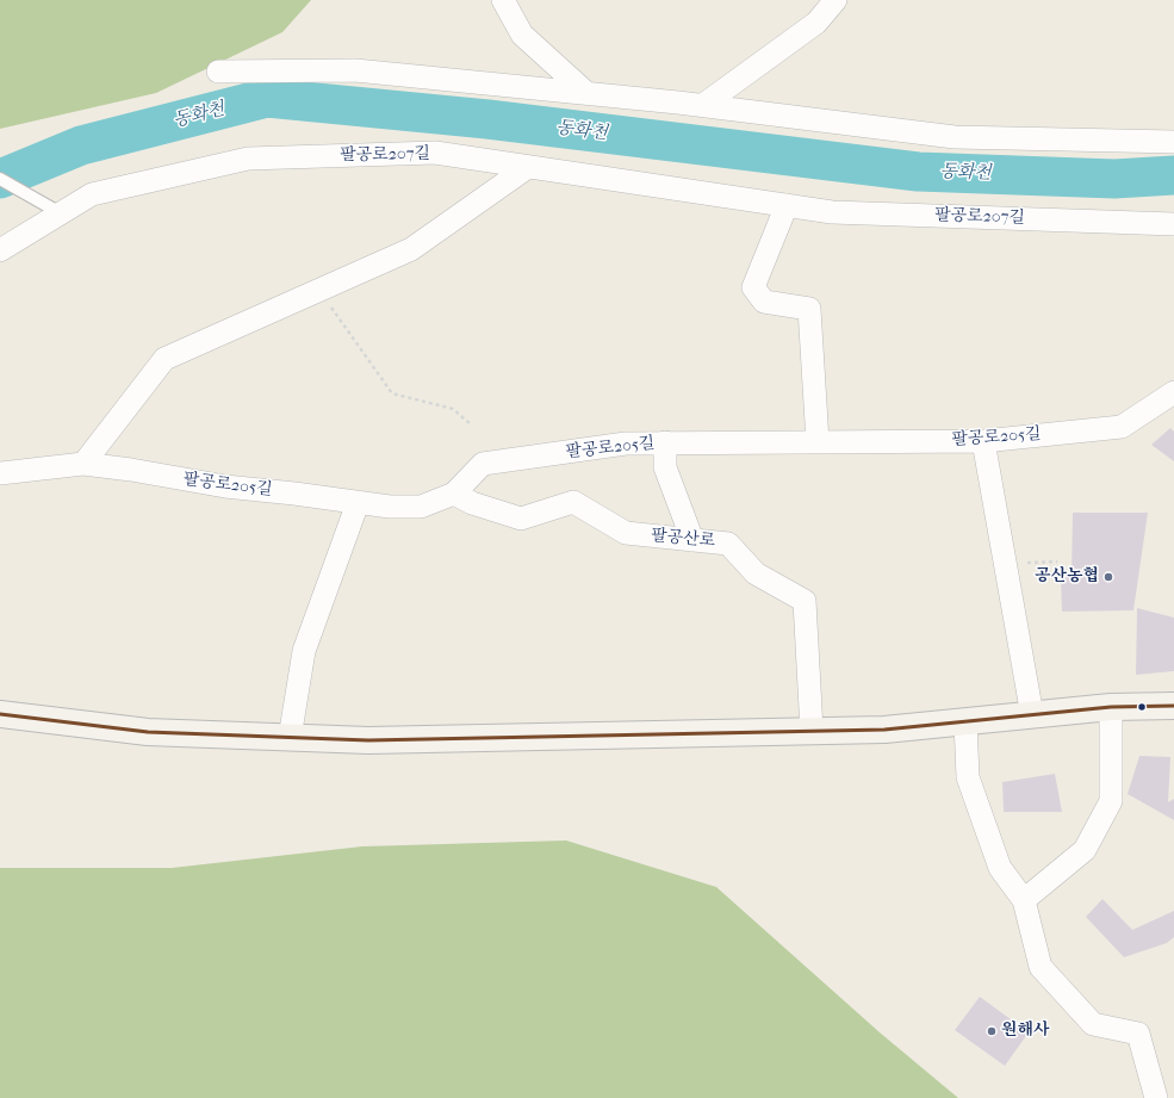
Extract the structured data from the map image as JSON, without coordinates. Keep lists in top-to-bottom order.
{
  "streets": {
    "street": ["팔공로207길", "팔공로205길", "팔공산로"]
  },
  "crossings": [
    ["팔공로205길", "팔공산로"]
  ],
  "water": ["동화천"],
  "places": ["공산농협", "원해사"]
}
